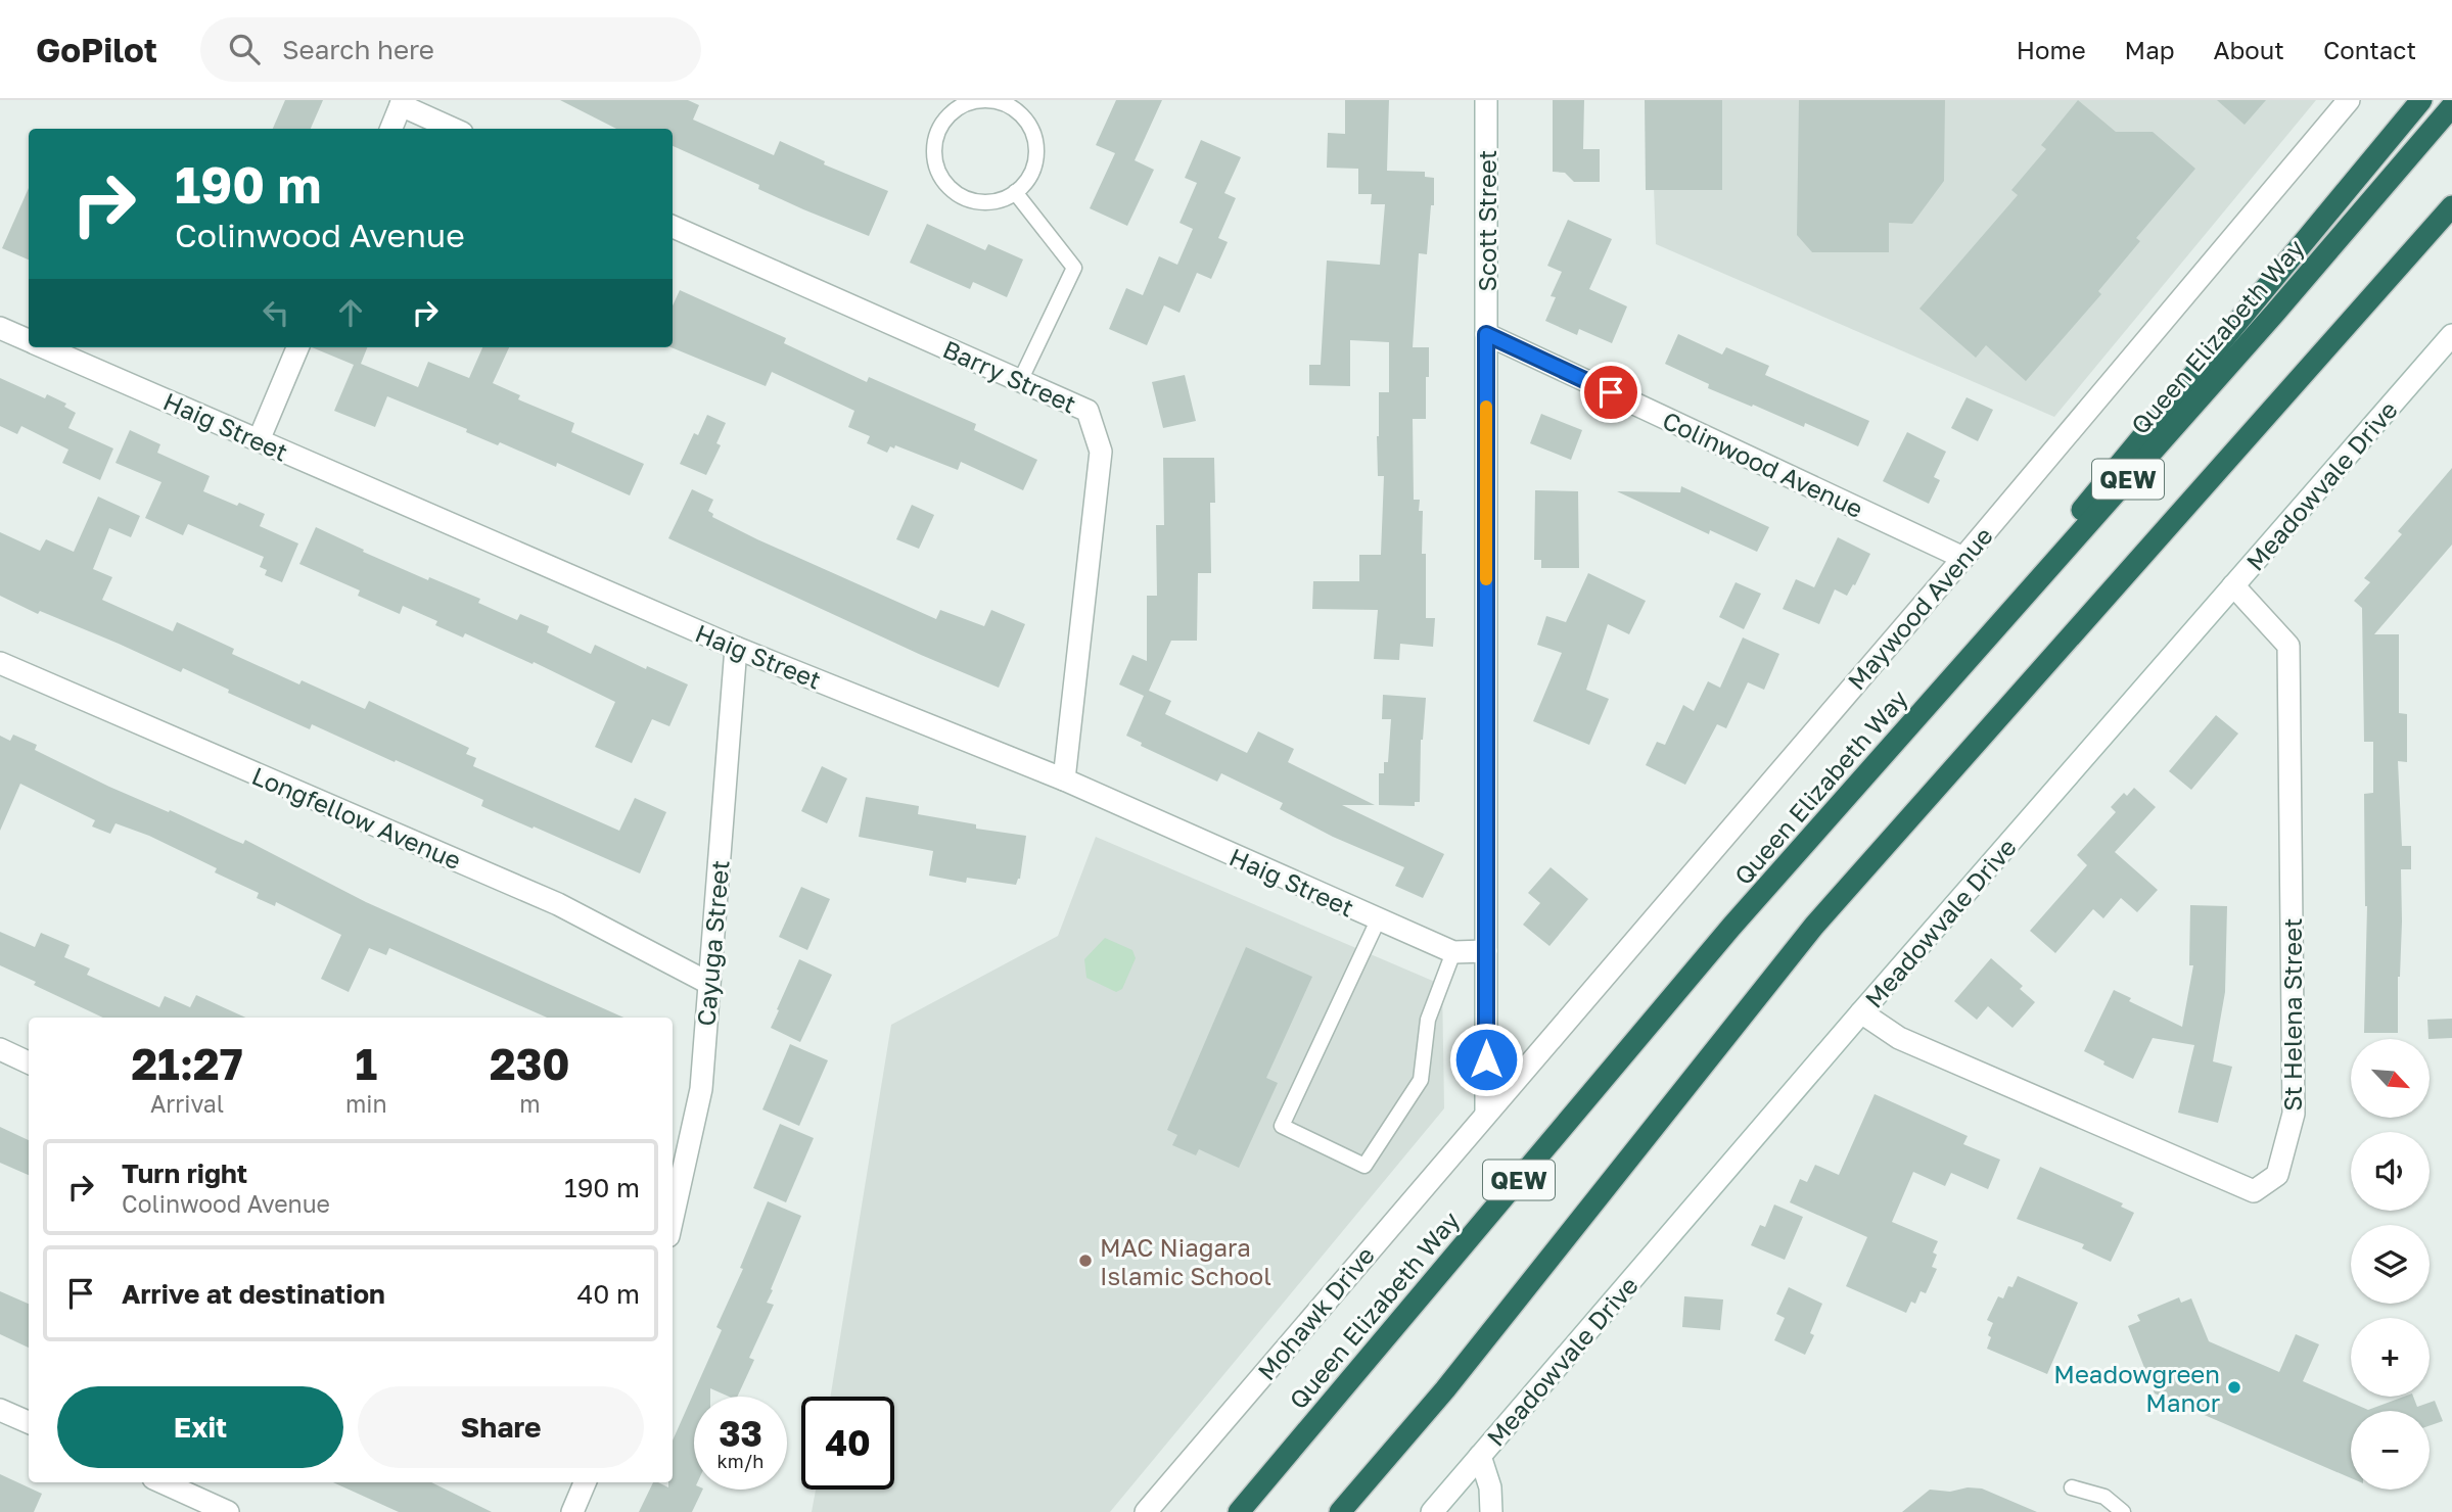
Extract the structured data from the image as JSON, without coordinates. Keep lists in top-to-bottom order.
{
  "streets": {
    "highway": ["Queen Elizabeth Way", "QEW"],
    "street": [
      "Scott Street",
      "Barry Street",
      "Haig Street",
      "Colinwood Avenue",
      "Meadowvale Drive",
      "Maywood Avenue",
      "Longfellow Avenue",
      "Cayuga Street",
      "St Helena Street",
      "Mohawk Drive"
    ]
  },
  "crossings": [
    ["Scott Street", "Haig Street"],
    ["Scott Street", "Colinwood Avenue"],
    ["Scott Street", "Maywood Avenue"],
    ["Scott Street", "Mohawk Drive"],
    ["Barry Street", "Haig Street"],
    ["Haig Street", "Cayuga Street"],
    ["Colinwood Avenue", "Maywood Avenue"],
    ["Meadowvale Drive", "St Helena Street"],
    ["Maywood Avenue", "Mohawk Drive"],
    ["Longfellow Avenue", "Cayuga Street"]
  ],
  "places": ["MAC Niagara Islamic School", "Meadowgreen Manor"],
  "north": "bottom right",
  "page": {
    "header": "GoPilot",
    "search": "Search here",
    "nav": [
      "Home",
      "Map",
      "About",
      "Contact"
    ],
    "turn": ["190 m", "Colinwood Avenue"],
    "eta": [
      "21:27",
      "Arrival",
      "1",
      "min",
      "230",
      "m"
    ],
    "map_buttons": ["+", "−"],
    "list": [
      {
        "name": "Turn right",
        "note": "Colinwood Avenue",
        "value": "190 m"
      },
      {
        "name": "Arrive at destination",
        "value": "40 m"
      }
    ],
    "buttons": ["Exit", "Share"],
    "speed": "33 km/h",
    "limit": "40"
  }
}
